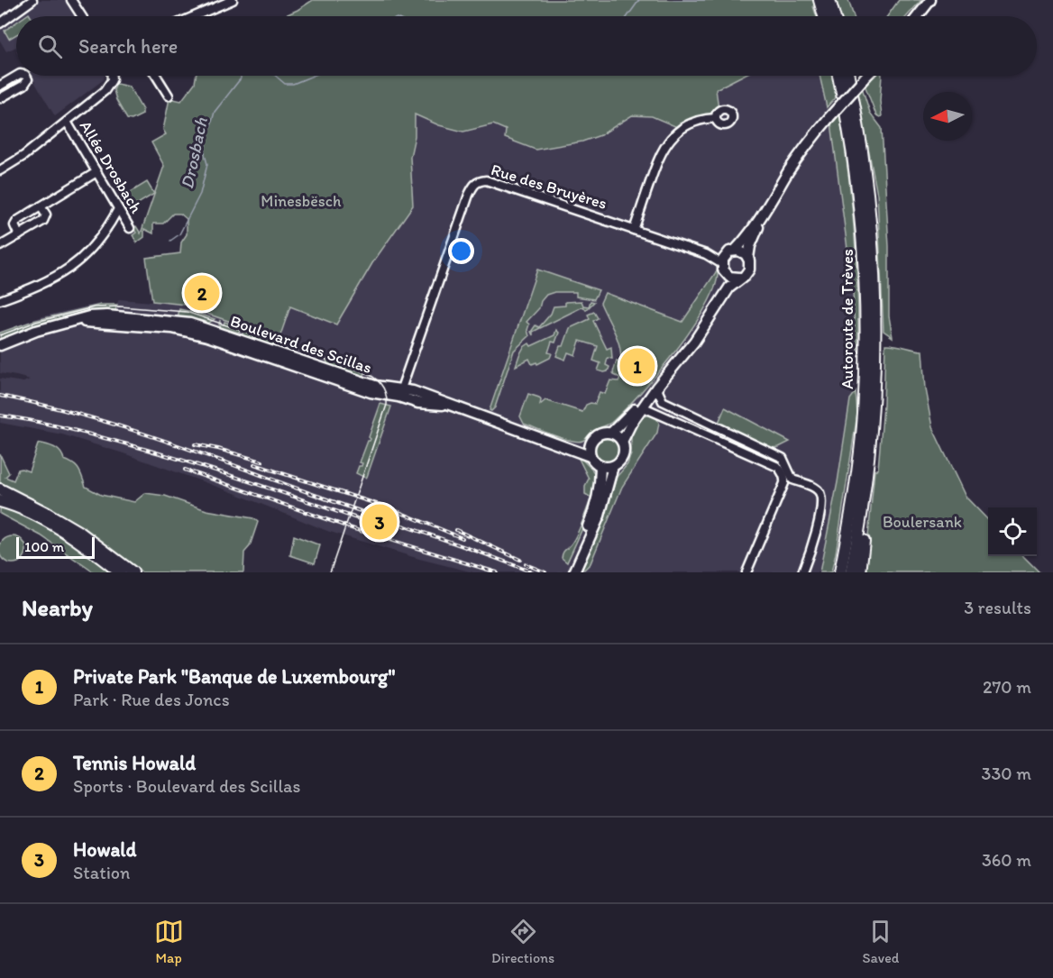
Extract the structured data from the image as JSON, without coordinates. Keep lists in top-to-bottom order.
{
  "streets": {
    "highway": ["Autoroute de Trèves"],
    "main road": ["Boulevard des Scillas"],
    "street": ["Allée Drosbach", "Rue des Bruyères"]
  },
  "crossings": [
    ["Rue des Bruyères", "Boulevard des Scillas"]
  ],
  "water": ["Drosbach"],
  "parks": ["Minesbësch", "Boulersank"],
  "scale_bar": "100 m",
  "north": "left",
  "page": {
    "search": "Search here",
    "pins": ["2", "1", "3"],
    "scale": "100 m",
    "heading": ["Nearby", "3 results"],
    "list": [
      {
        "mark": "1",
        "name": "Private Park \"Banque de Luxembourg\"",
        "note": "Park · Rue des Joncs",
        "value": "270 m"
      },
      {
        "mark": "2",
        "name": "Tennis Howald",
        "note": "Sports · Boulevard des Scillas",
        "value": "330 m"
      },
      {
        "mark": "3",
        "name": "Howald",
        "note": "Station",
        "value": "360 m"
      }
    ],
    "nav": ["Map", "Directions", "Saved"]
  }
}
